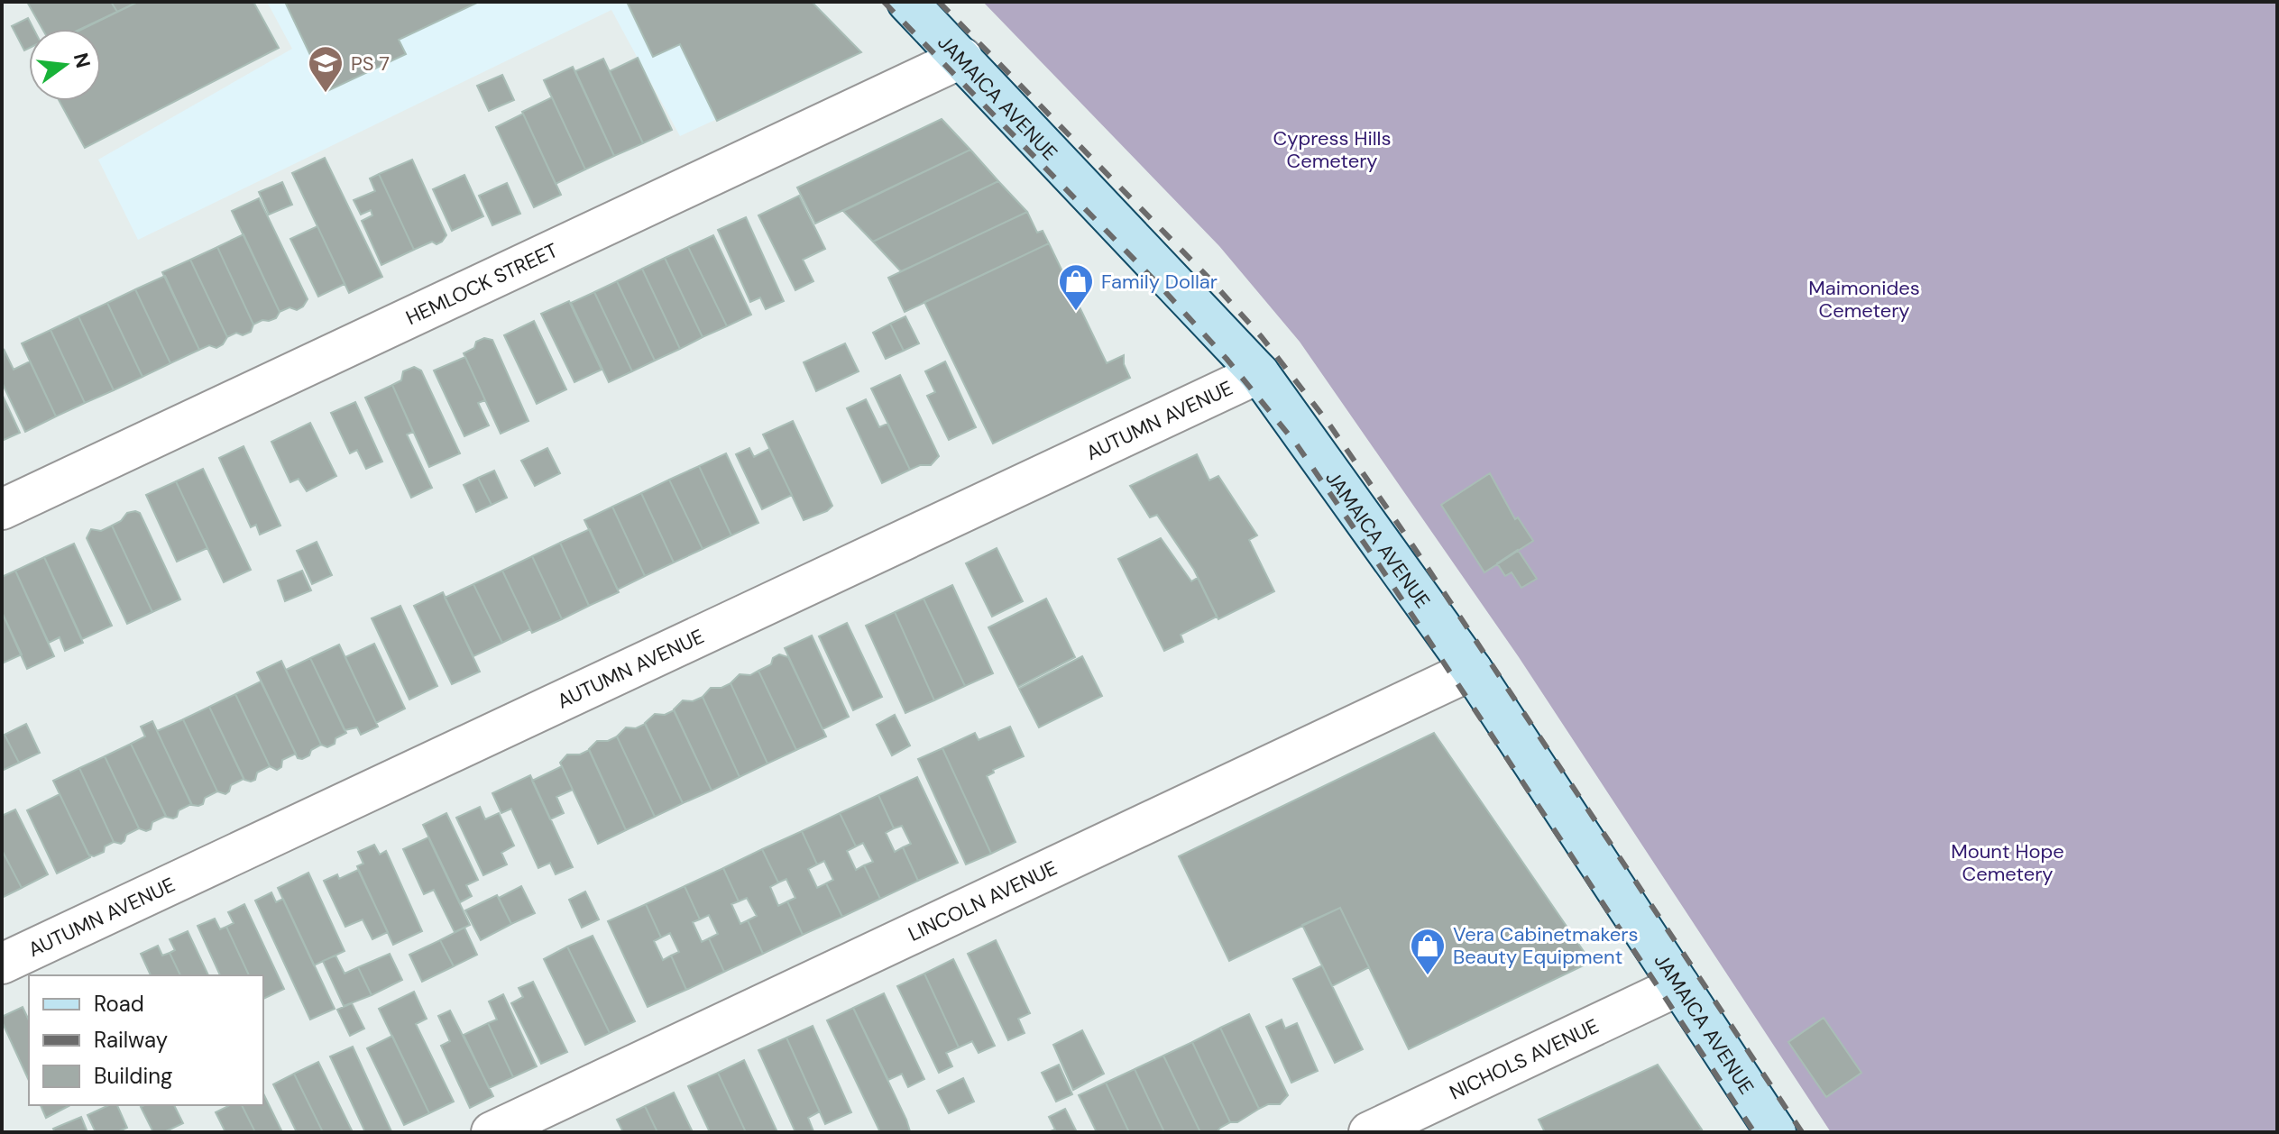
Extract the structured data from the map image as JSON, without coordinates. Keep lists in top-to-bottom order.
{
  "streets": {
    "main road": ["JAMAICA AVENUE"],
    "street": [
      "HEMLOCK STREET",
      "AUTUMN AVENUE",
      "LINCOLN AVENUE",
      "NICHOLS AVENUE"
    ]
  },
  "crossings": [
    ["JAMAICA AVENUE", "HEMLOCK STREET"],
    ["JAMAICA AVENUE", "AUTUMN AVENUE"],
    ["JAMAICA AVENUE", "LINCOLN AVENUE"],
    ["JAMAICA AVENUE", "NICHOLS AVENUE"]
  ],
  "parks": ["Cypress Hills Cemetery", "Maimonides Cemetery", "Mount Hope Cemetery"],
  "places": {
    "school or university": ["PS 7"],
    "shop": ["Family Dollar", "Vera Cabinetmakers Beauty Equipment"]
  },
  "legend": ["Road", "Railway", "Building"],
  "north": "right"
}
